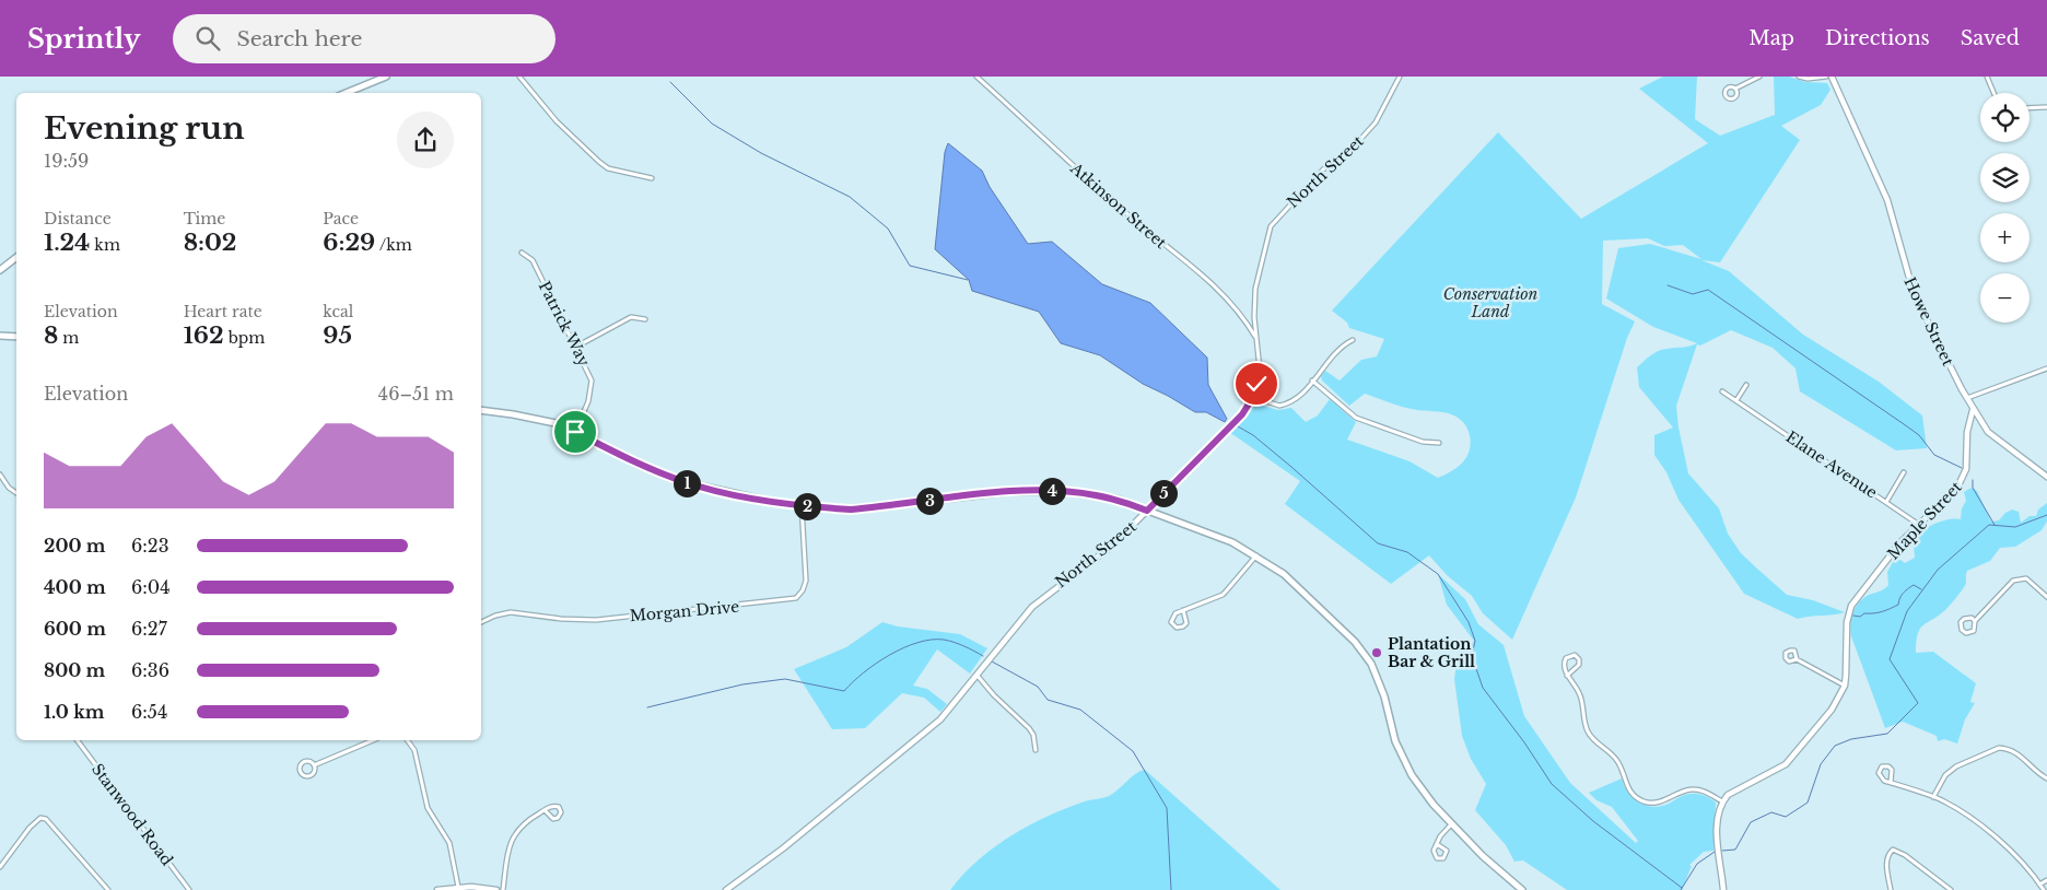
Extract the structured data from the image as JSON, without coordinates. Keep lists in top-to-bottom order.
{
  "streets": {
    "street": [
      "North Street",
      "Atkinson Street",
      "Howe Street",
      "Patrick Way",
      "Elane Avenue",
      "Maple Street",
      "Morgan Drive",
      "Stanwood Road"
    ]
  },
  "crossings": [
    ["North Street", "Atkinson Street"],
    ["Howe Street", "Maple Street"],
    ["Elane Avenue", "Maple Street"]
  ],
  "parks": ["Conservation Land"],
  "places": ["Plantation Bar & Grill"],
  "page": {
    "header": "Sprintly",
    "search": "Search here",
    "nav": ["Map", "Directions", "Saved"],
    "map_buttons": ["+", "−"],
    "heading": ["Evening run", "19:59"],
    "stats": [
      ["Distance", "1.24 km"],
      ["Time", "8:02"],
      ["Pace", "6:29 /km"],
      ["Elevation", "8 m"],
      ["Heart rate", "162 bpm"],
      ["kcal", "95"]
    ],
    "chart": ["Elevation", "46–51 m"],
    "pins": [
      "1",
      "4",
      "5",
      "3",
      "2"
    ],
    "list": [
      {
        "name": "200 m",
        "note": "6:23"
      },
      {
        "name": "400 m",
        "note": "6:04"
      },
      {
        "name": "600 m",
        "note": "6:27"
      },
      {
        "name": "800 m",
        "note": "6:36"
      },
      {
        "name": "1.0 km",
        "note": "6:54"
      }
    ]
  }
}
